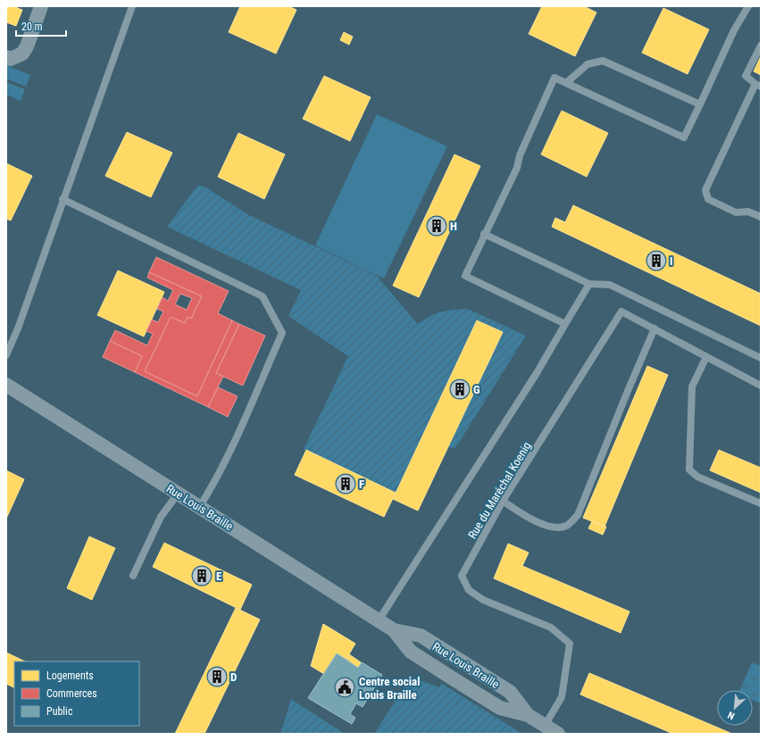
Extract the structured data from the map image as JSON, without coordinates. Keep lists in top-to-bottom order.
{
  "streets": {
    "street": ["Rue Louis Braille"],
    "lane": ["Rue du Maréchal Koenig"]
  },
  "crossings": [
    ["Rue du Maréchal Koenig", "Rue Louis Braille"]
  ],
  "places": {
    "building": [
      "H",
      "I",
      "G",
      "F",
      "E",
      "D"
    ],
    "public building": ["Centre social Louis Braille"]
  },
  "legend": ["Logements", "Commerces", "Public"],
  "scale_bar": "20 m",
  "north": "bottom left"
}
